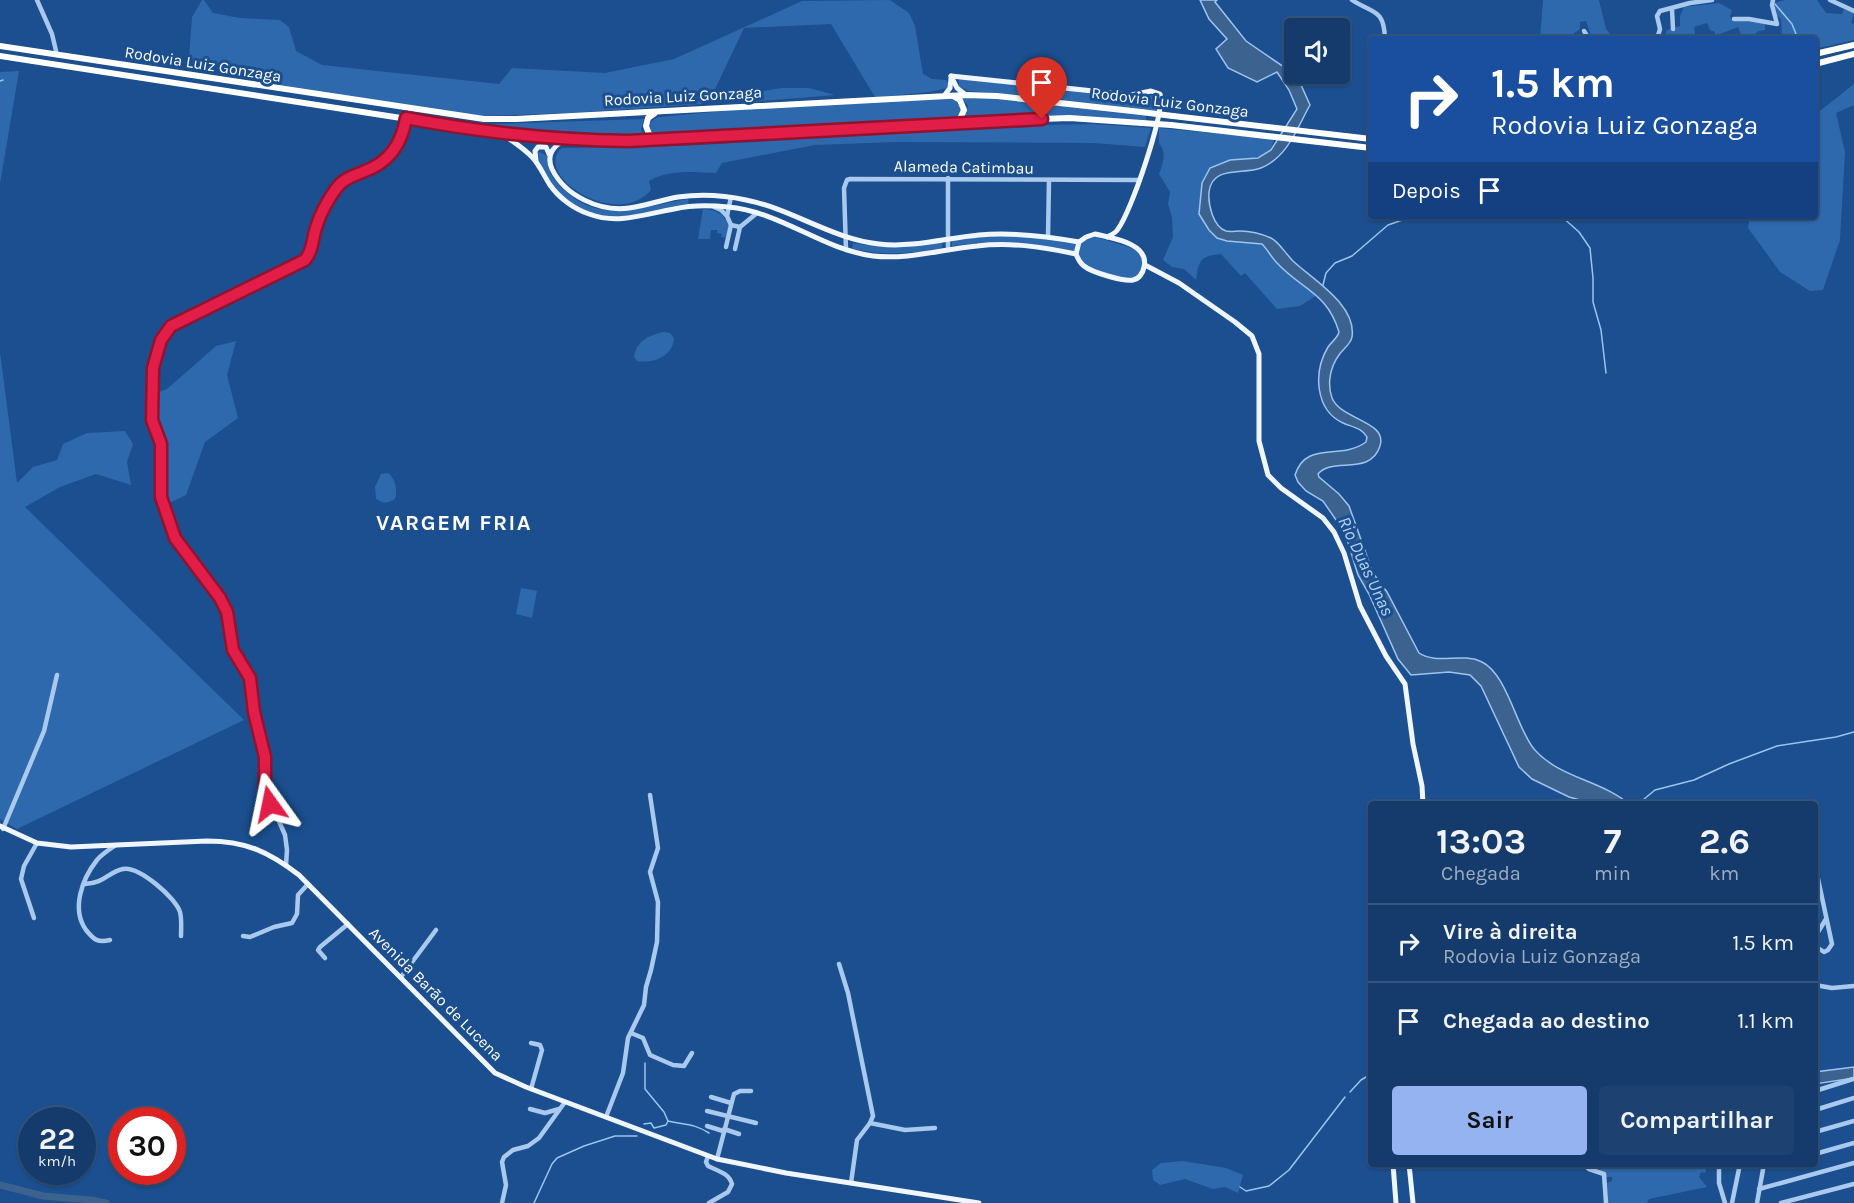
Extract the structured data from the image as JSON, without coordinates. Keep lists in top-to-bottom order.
{
  "streets": {
    "highway": ["Rodovia Luiz Gonzaga"],
    "main road": ["Avenida Barão de Lucena"],
    "street": ["Alameda Catimbau"]
  },
  "districts": ["VARGEM FRIA"],
  "water": ["Rio Duas Unas"],
  "page": {
    "turn": ["1.5 km", "Rodovia Luiz Gonzaga"],
    "then": "Depois",
    "eta": [
      "13:03",
      "Chegada",
      "7",
      "min",
      "2.6",
      "km"
    ],
    "list": [
      {
        "name": "Vire à direita",
        "note": "Rodovia Luiz Gonzaga",
        "value": "1.5 km"
      },
      {
        "name": "Chegada ao destino",
        "value": "1.1 km"
      }
    ],
    "buttons": ["Sair", "Compartilhar"],
    "speed": "22 km/h",
    "limit": "30"
  }
}
